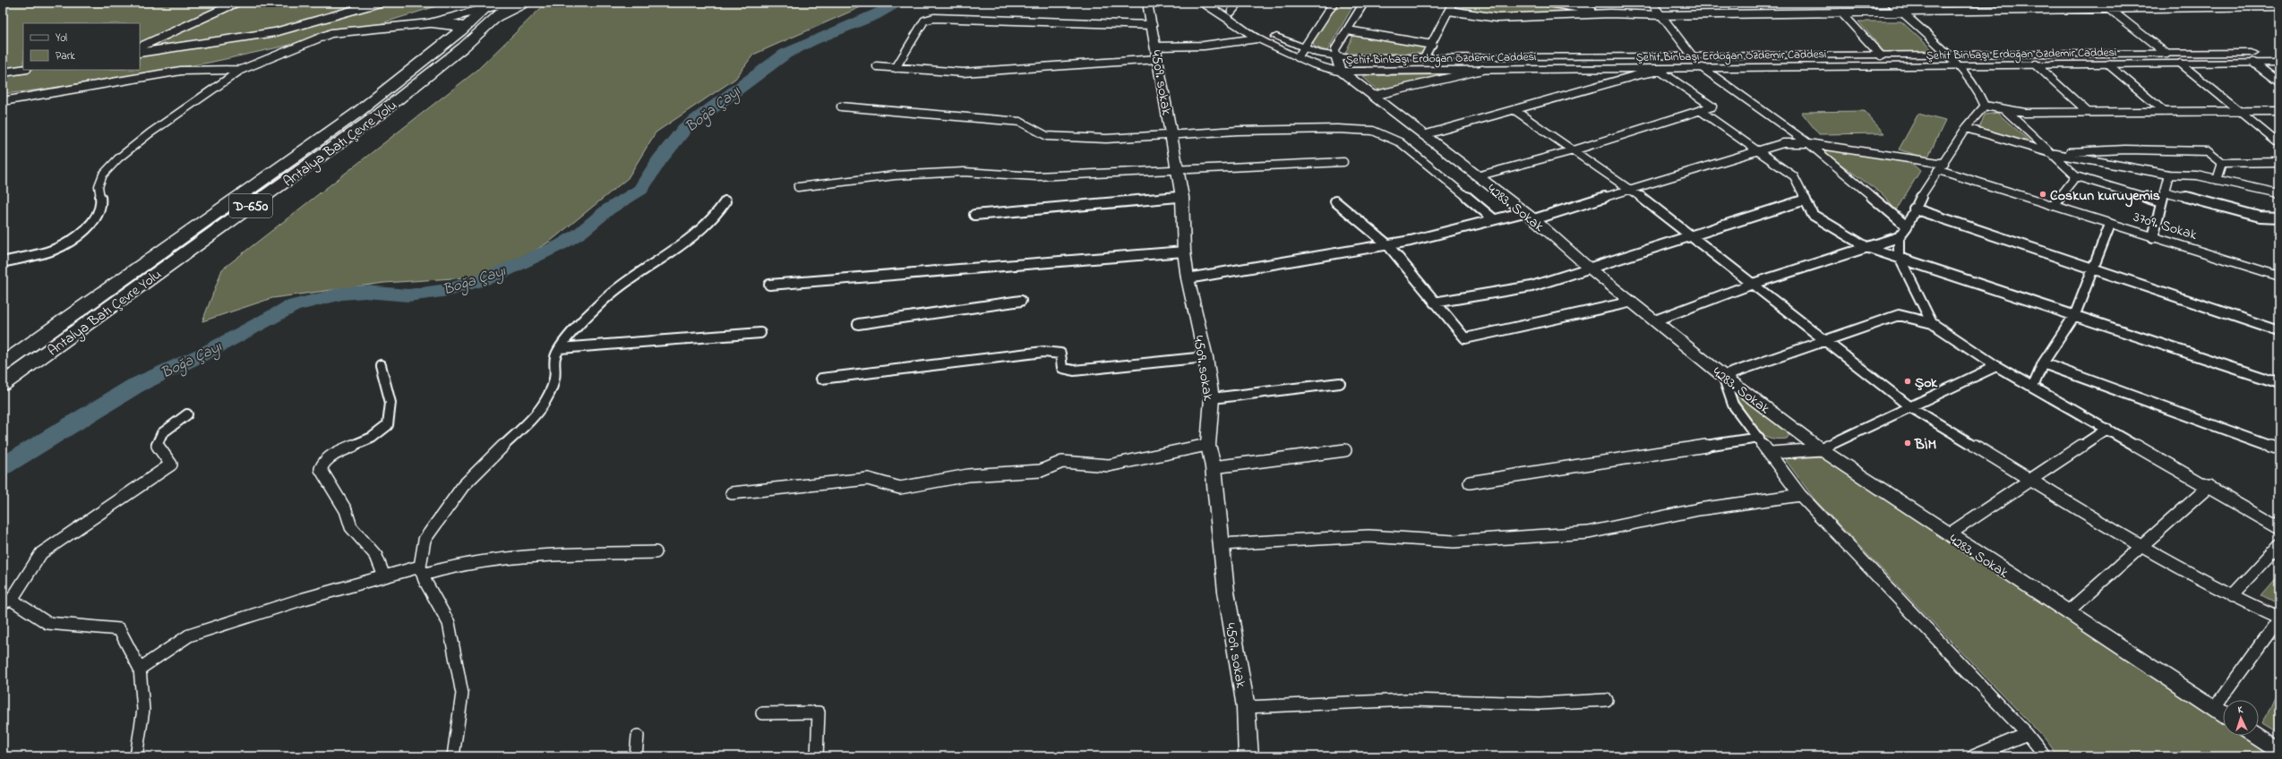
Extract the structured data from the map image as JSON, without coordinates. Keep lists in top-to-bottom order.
{
  "streets": {
    "highway": ["Antalya Batı Çevre Yolu", "D-650"],
    "main road": [
      "Şehit Binbaşı Erdoğan Özdemir Caddesi",
      "4509. sokak",
      "4283. Sokak",
      "3709. Sokak"
    ]
  },
  "crossings": [
    ["Şehit Binbaşı Erdoğan Özdemir Caddesi", "4283. Sokak"]
  ],
  "water": ["Boğa Çayı"],
  "places": ["Coskun kuruyemis", "Şok", "BİM"],
  "legend": ["Yol", "Park"],
  "north": "top"
}
